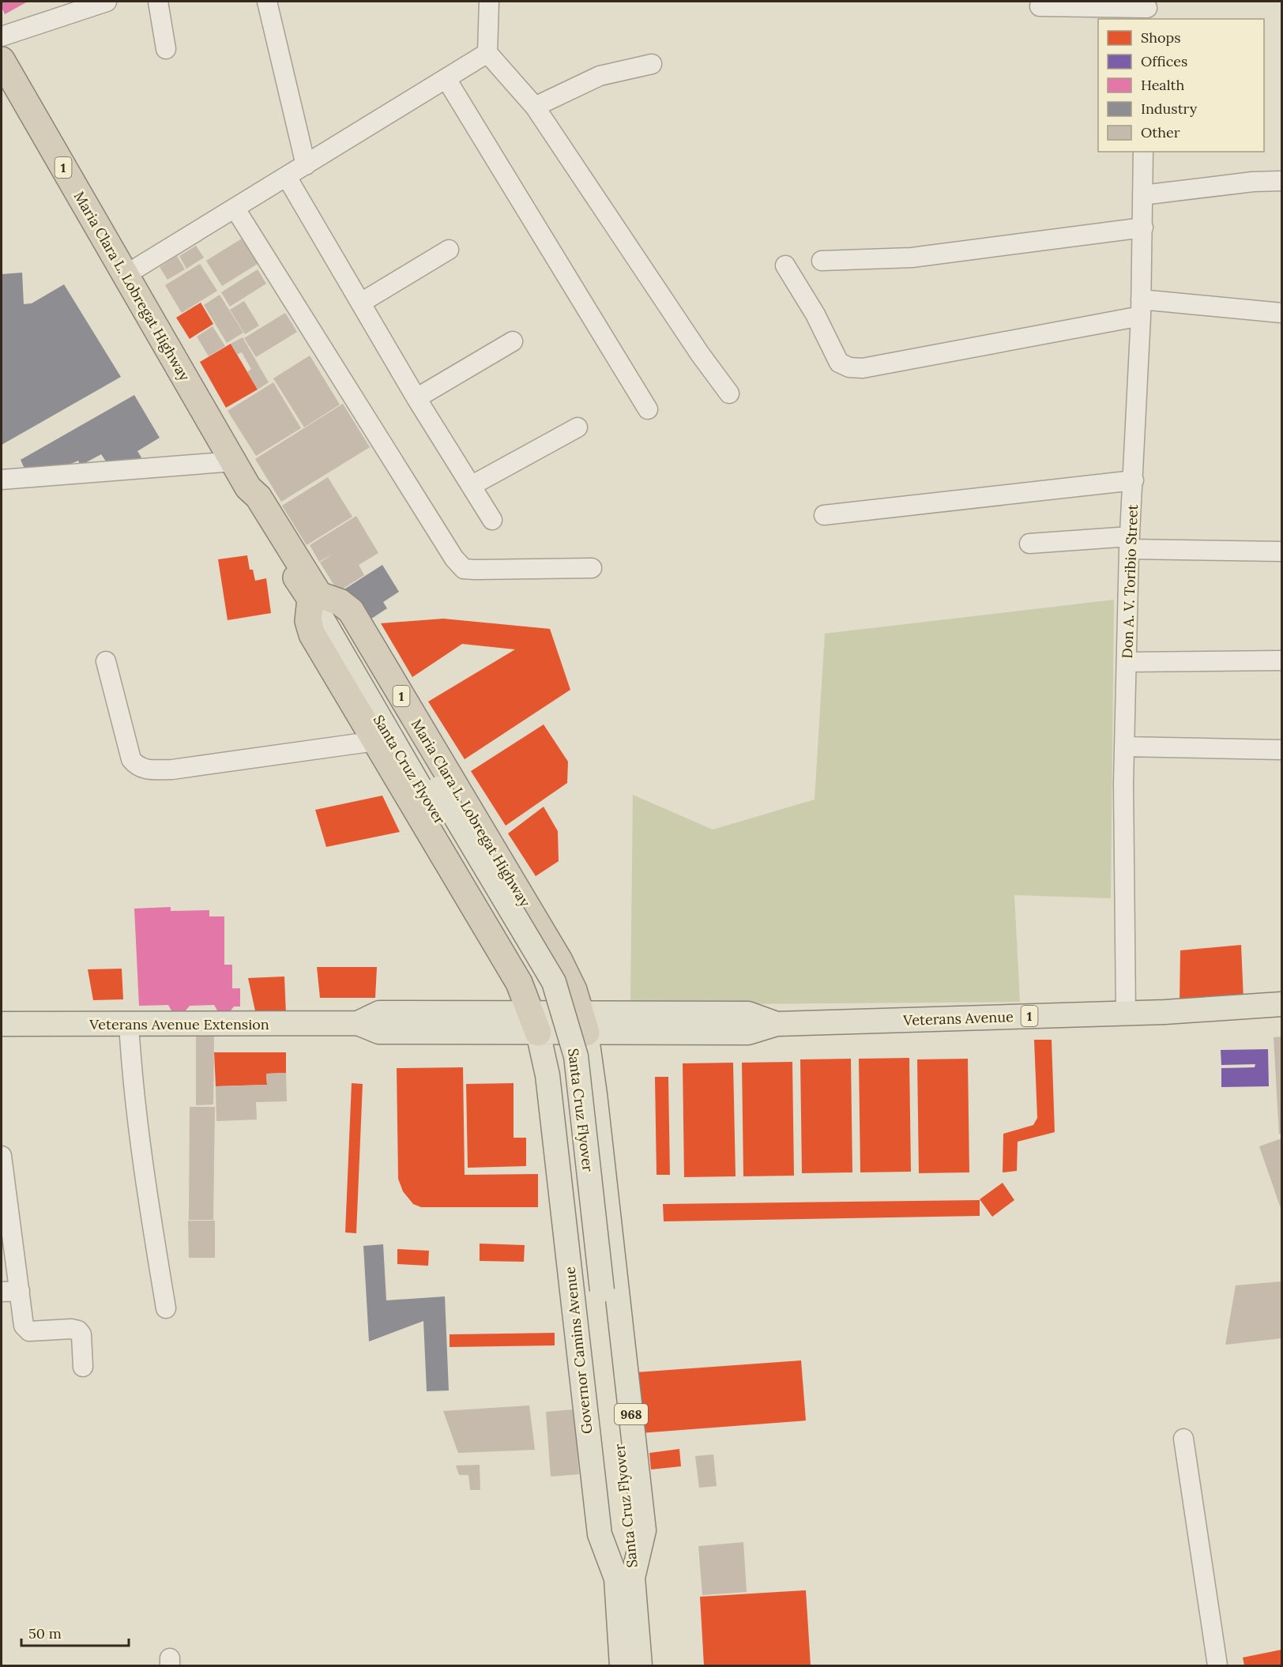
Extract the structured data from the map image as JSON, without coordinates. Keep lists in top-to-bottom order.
{
  "streets": {
    "highway": ["1", "Maria Clara L. Lobregat Highway"],
    "main road": [
      "Santa Cruz Flyover",
      "Veterans Avenue",
      "Veterans Avenue Extension",
      "Governor Camins Avenue",
      "968"
    ],
    "street": ["Don A. V. Toribio Street"]
  },
  "crossings": [
    ["1", "Maria Clara L. Lobregat Highway"],
    ["1", "Veterans Avenue"],
    ["1", "Veterans Avenue Extension"],
    ["1", "Governor Camins Avenue"],
    ["Maria Clara L. Lobregat Highway", "Santa Cruz Flyover"],
    ["Maria Clara L. Lobregat Highway", "Veterans Avenue"],
    ["Maria Clara L. Lobregat Highway", "Governor Camins Avenue"],
    ["Don A. V. Toribio Street", "Veterans Avenue"],
    ["Santa Cruz Flyover", "Governor Camins Avenue"],
    ["Veterans Avenue", "Governor Camins Avenue"],
    ["Veterans Avenue Extension", "Governor Camins Avenue"]
  ],
  "legend": [
    "Shops",
    "Offices",
    "Health",
    "Industry",
    "Other"
  ],
  "scale_bar": "50 m"
}
